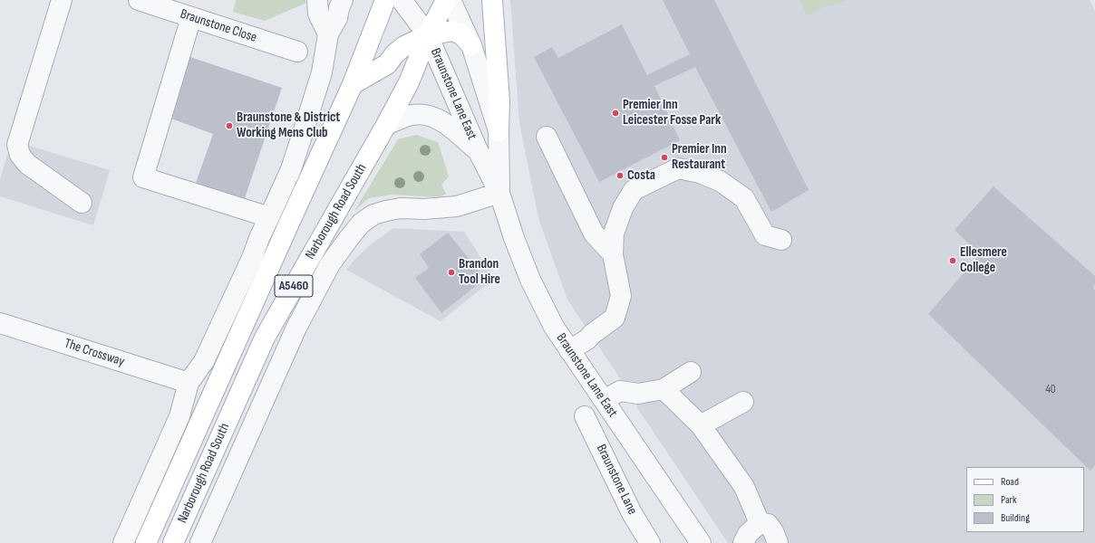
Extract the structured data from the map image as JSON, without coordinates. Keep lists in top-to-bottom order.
{
  "streets": {
    "main road": ["Narborough Road South", "A5460"],
    "street": [
      "Braunstone Close",
      "Braunstone Lane East",
      "The Crossway",
      "Braunstone Lane"
    ]
  },
  "crossings": [
    ["Braunstone Lane East", "Narborough Road South"],
    ["Narborough Road South", "The Crossway"]
  ],
  "places": [
    "Premier Inn Leicester Fosse Park",
    "Braunstone & District Working Mens Club",
    "Premier Inn Restaurant",
    "Costa",
    "Ellesmere College",
    "Brandon Tool Hire"
  ],
  "house_numbers": ["40"],
  "legend": ["Road", "Park", "Building"]
}
